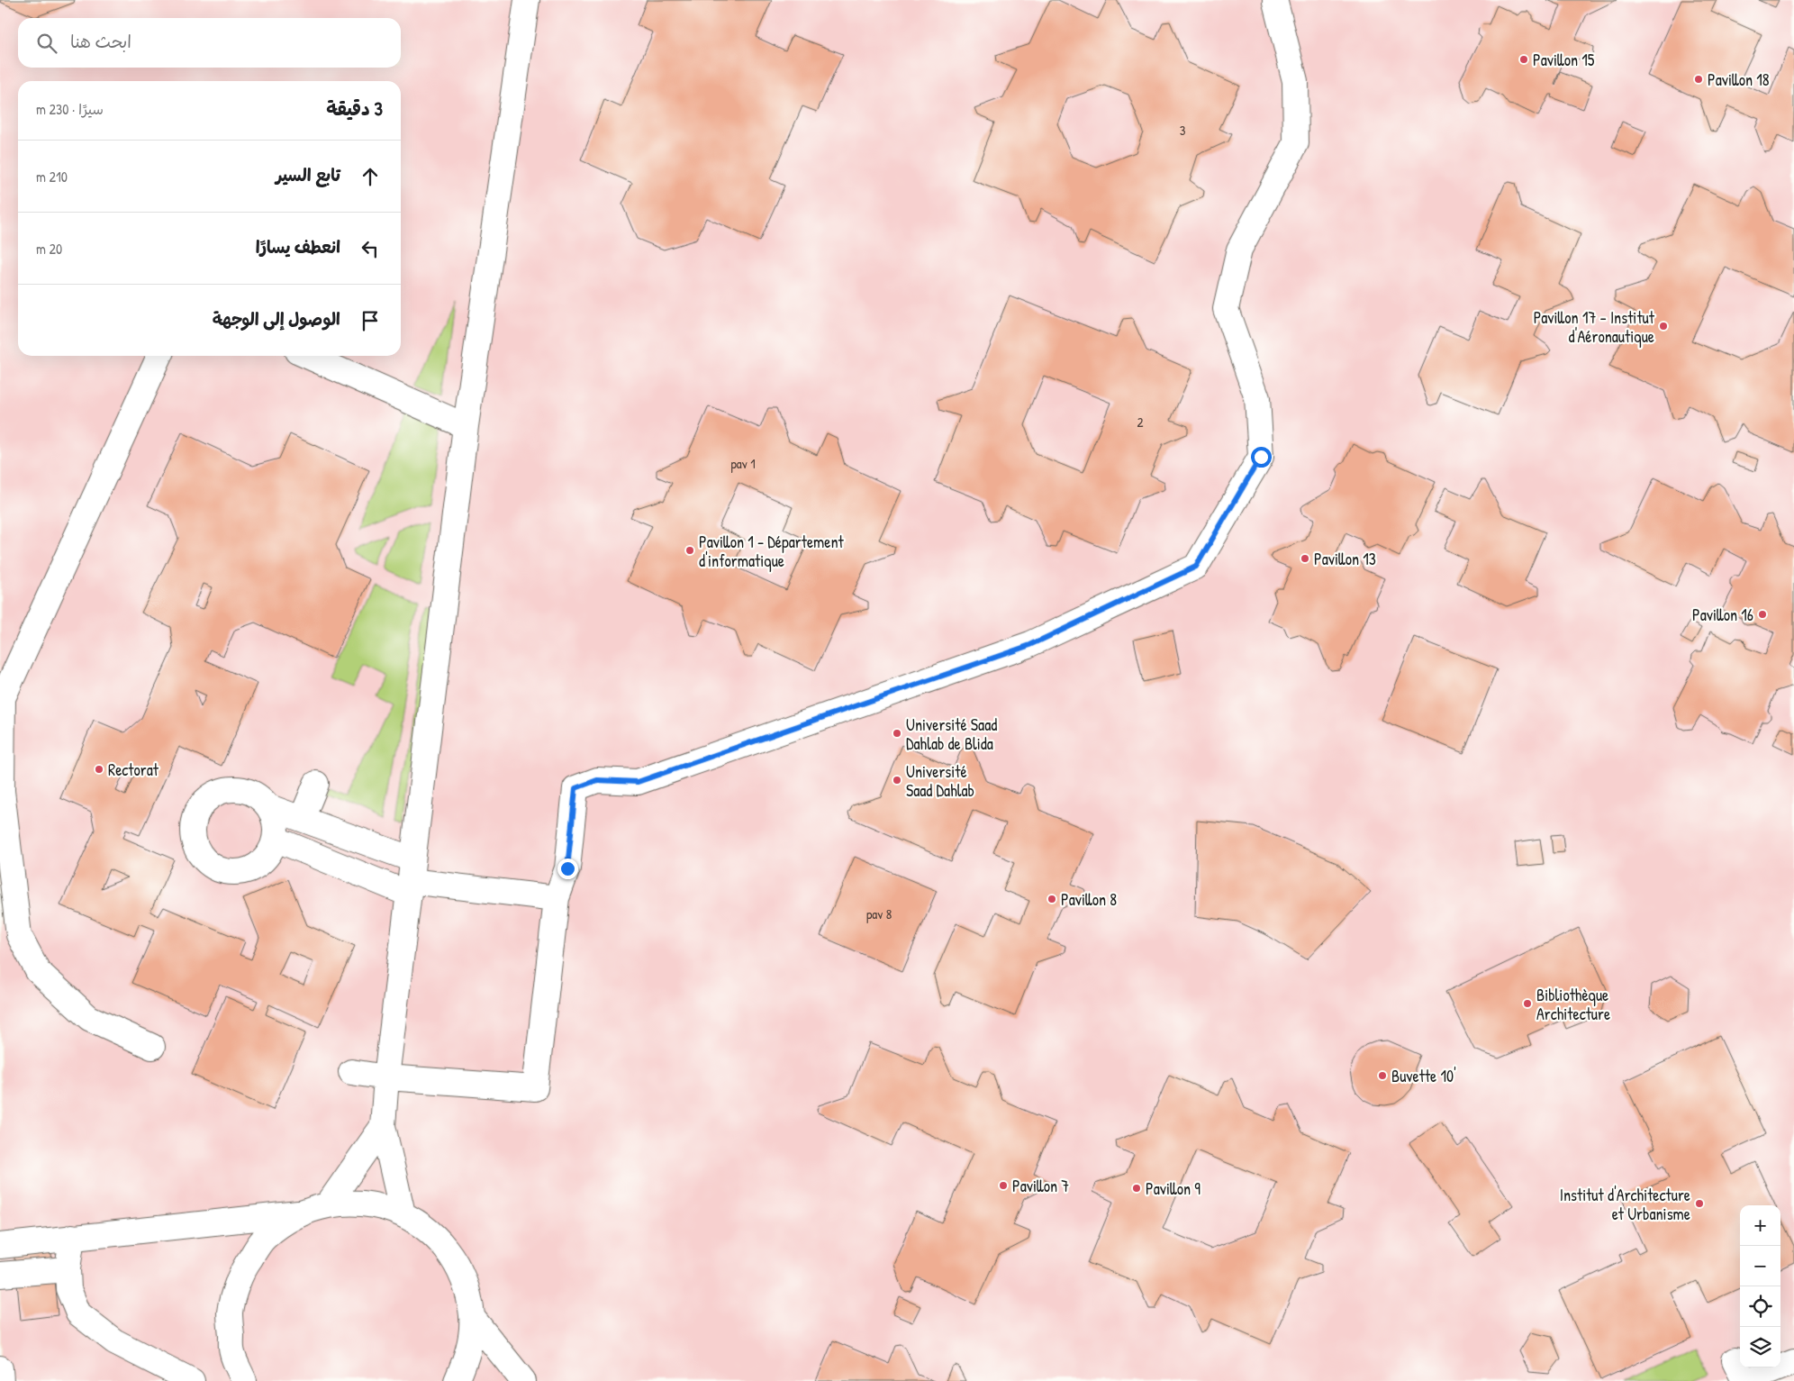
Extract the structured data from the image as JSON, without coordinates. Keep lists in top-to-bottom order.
{
  "places": [
    "Pavillon 15",
    "Pavillon 18",
    "Pavillon 17 - Institut d'Aéronautique",
    "Pavillon 1 - Département d'informatique",
    "Pavillon 13",
    "Pavillon 16",
    "Université Saad Dahlab de Blida",
    "Rectorat",
    "Université Saad Dahlab",
    "Pavillon 8",
    "Bibliothèque Architecture",
    "Buvette 10'",
    "Pavillon 7",
    "Pavillon 9",
    "Institut d'Architecture et Urbanisme"
  ],
  "house_numbers": [
    "3",
    "2",
    "pav 1",
    "pav 8"
  ],
  "page": {
    "search": "ابحث هنا",
    "heading": ["3 دقيقة", "سيرًا · 230 m"],
    "list": [
      ["تابع السير", "210 m"],
      ["انعطف يسارًا", "20 m"],
      "الوصول إلى الوجهة"
    ],
    "map_buttons": ["+", "−"]
  }
}
